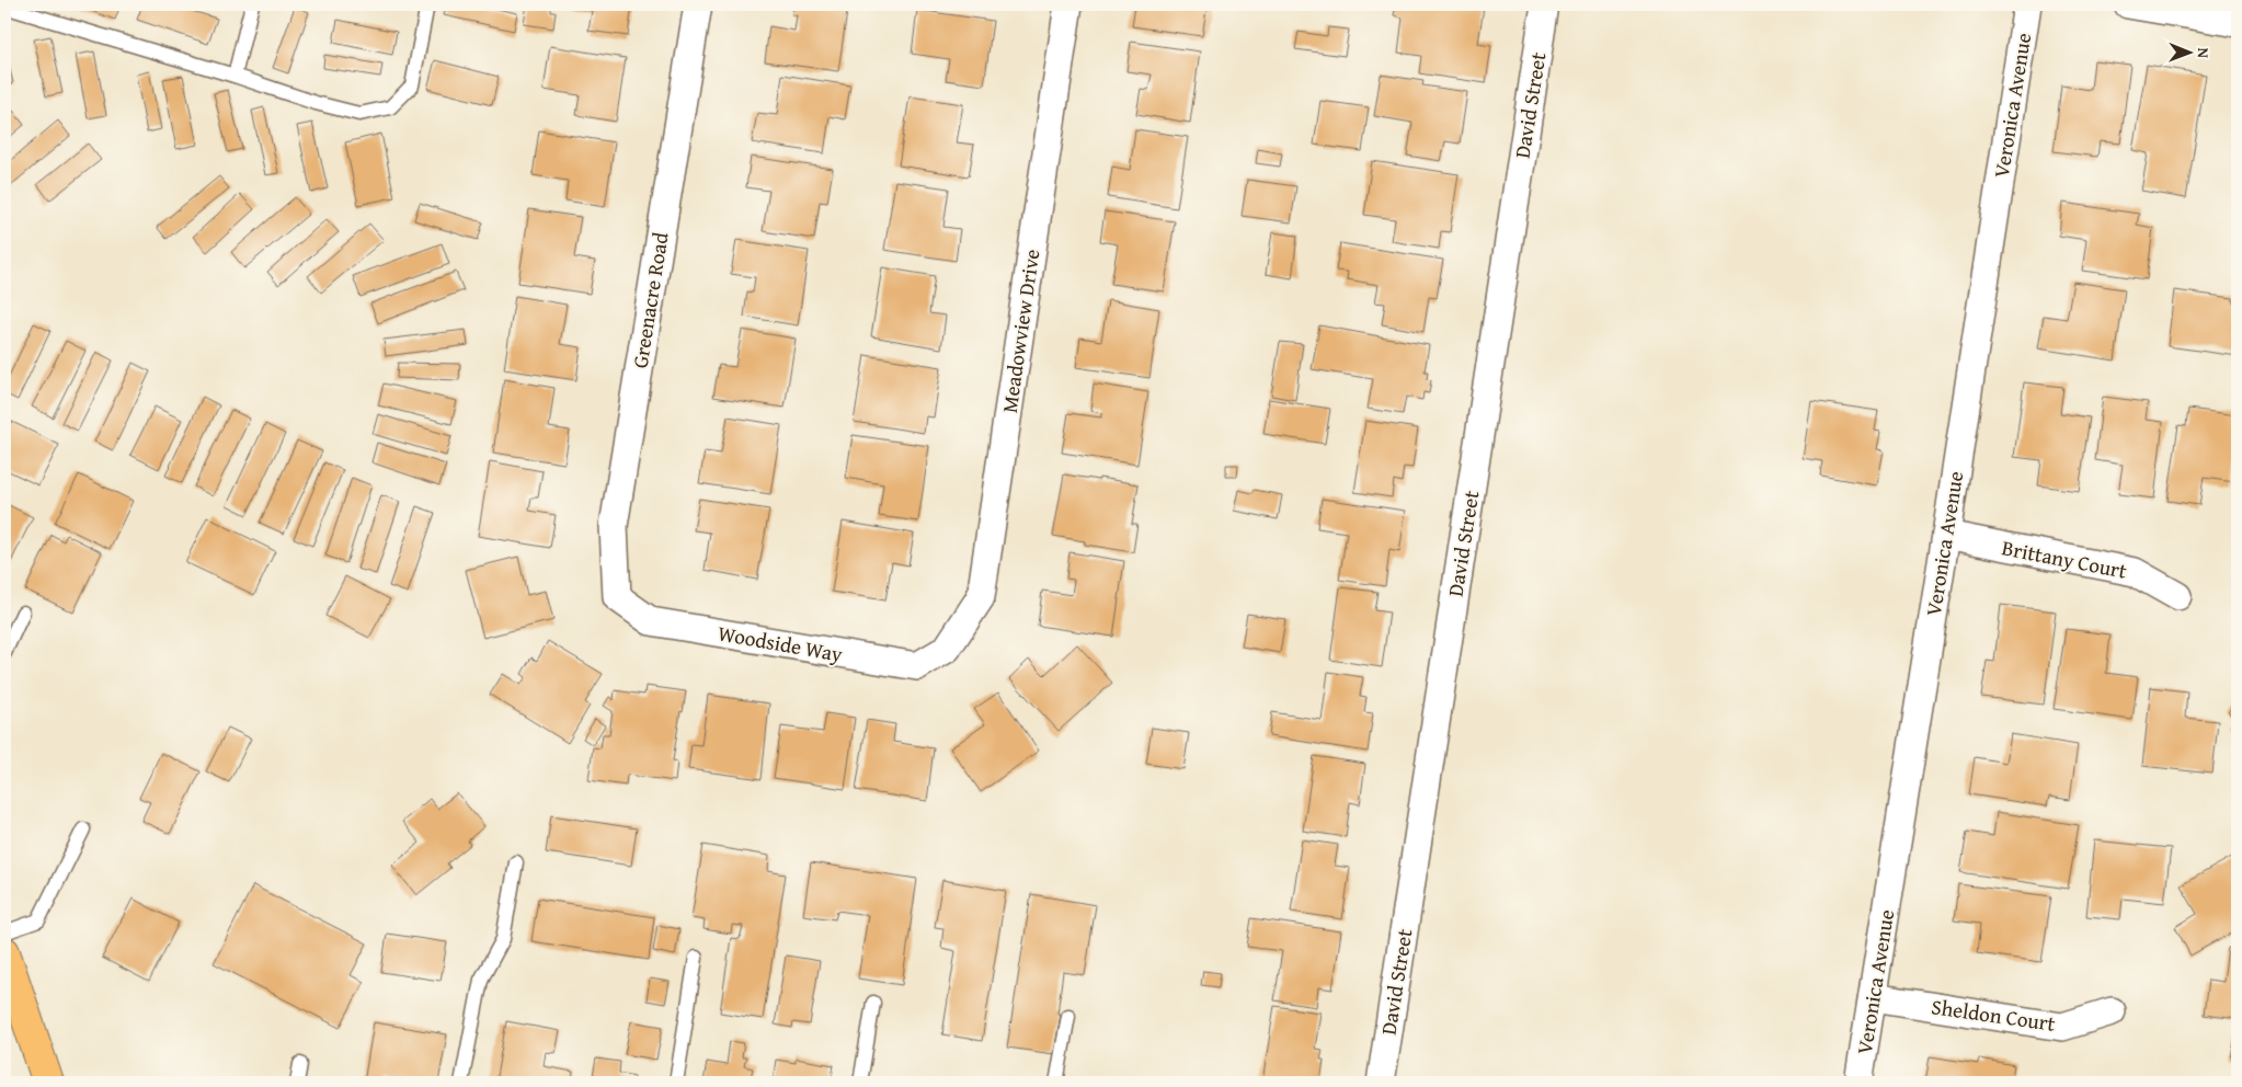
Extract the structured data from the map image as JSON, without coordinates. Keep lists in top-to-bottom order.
{
  "streets": {
    "street": [
      "David Street",
      "Veronica Avenue",
      "Greenacre Road",
      "Meadowview Drive",
      "Brittany Court",
      "Woodside Way",
      "Sheldon Court"
    ]
  },
  "crossings": [
    ["Veronica Avenue", "Brittany Court"],
    ["Veronica Avenue", "Sheldon Court"],
    ["Greenacre Road", "Woodside Way"],
    ["Meadowview Drive", "Woodside Way"]
  ],
  "north": "right"
}
